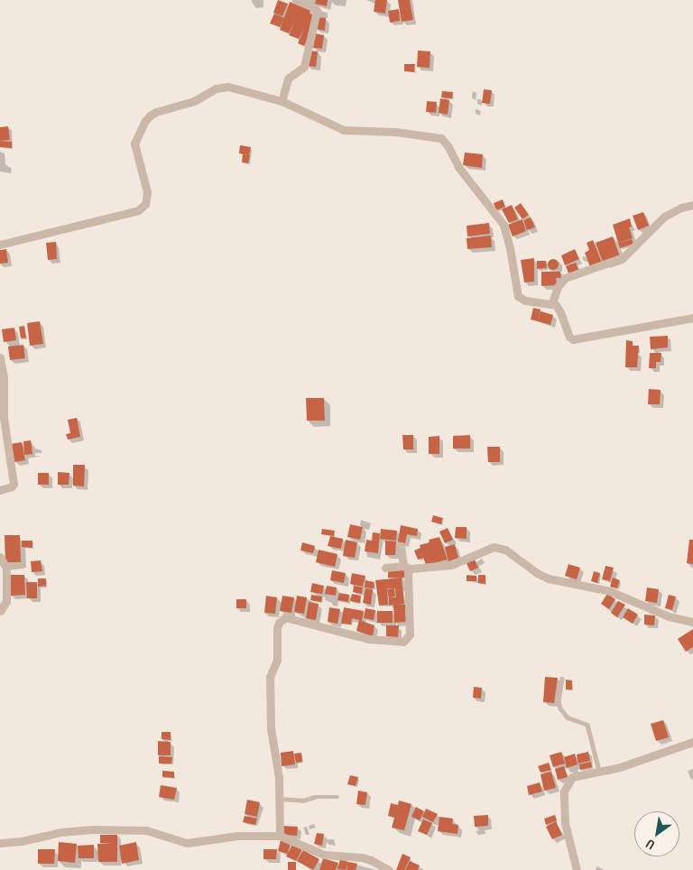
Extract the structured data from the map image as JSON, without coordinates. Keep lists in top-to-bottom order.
{
  "north": "bottom left"
}
